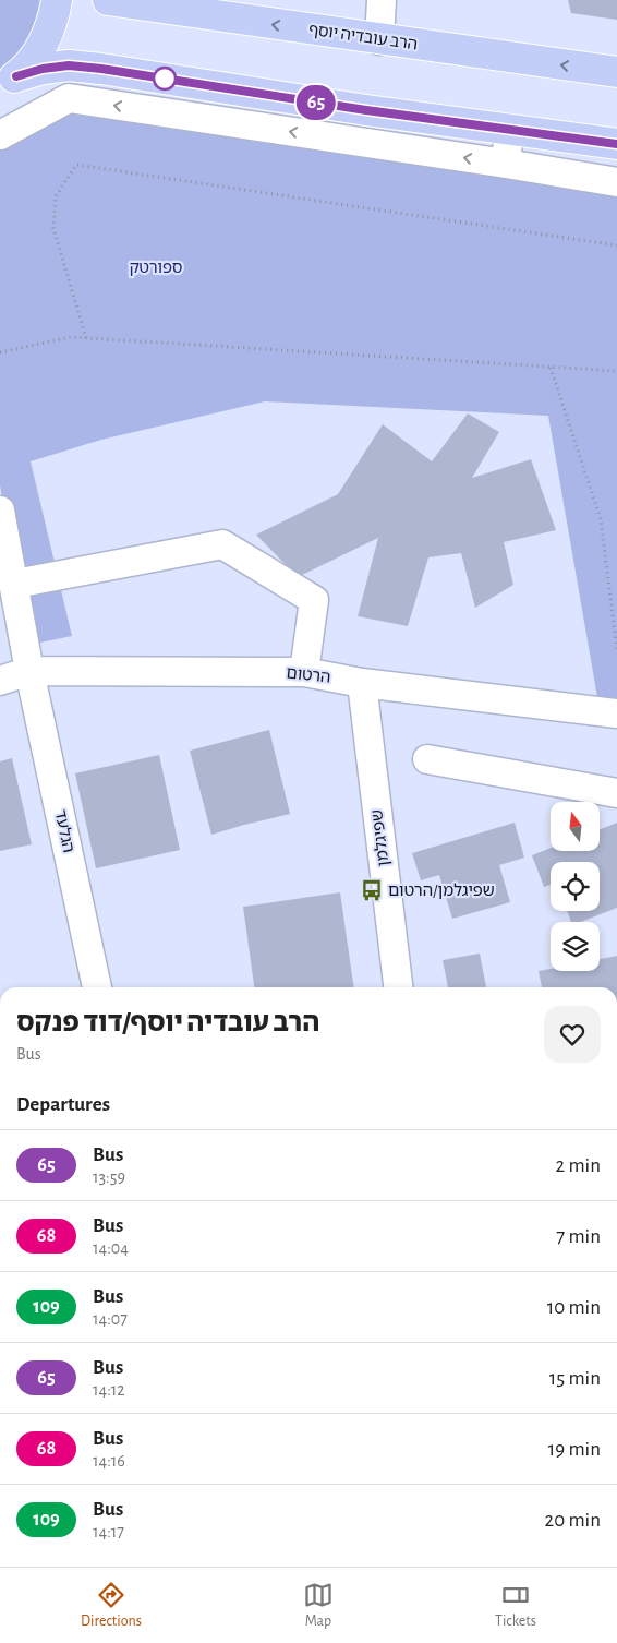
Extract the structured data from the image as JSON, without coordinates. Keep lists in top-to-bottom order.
{
  "streets": {
    "main road": ["הרב עובדיה יוסף"],
    "street": ["הרטום", "הגלעד", "שפיגלמן"]
  },
  "crossings": [
    ["הרטום", "הגלעד"],
    ["הרטום", "שפיגלמן"]
  ],
  "parks": ["ספורטק"],
  "places": {
    "bus stop": ["שפיגלמן/הרטום"]
  },
  "lines": ["bus line 65"],
  "north": "top",
  "page": {
    "on_map": "65",
    "heading": [
      ["הרב עובדיה יוסף/דוד פנקס", "Bus"],
      "Departures"
    ],
    "list": [
      {
        "mark": "65",
        "name": "Bus",
        "note": "13:59",
        "value": "2 min"
      },
      {
        "mark": "68",
        "name": "Bus",
        "note": "14:04",
        "value": "7 min"
      },
      {
        "mark": "109",
        "name": "Bus",
        "note": "14:07",
        "value": "10 min"
      },
      {
        "mark": "65",
        "name": "Bus",
        "note": "14:12",
        "value": "15 min"
      },
      {
        "mark": "68",
        "name": "Bus",
        "note": "14:16",
        "value": "19 min"
      },
      {
        "mark": "109",
        "name": "Bus",
        "note": "14:17",
        "value": "20 min"
      }
    ],
    "tabs": ["Directions", "Map", "Tickets"]
  }
}
